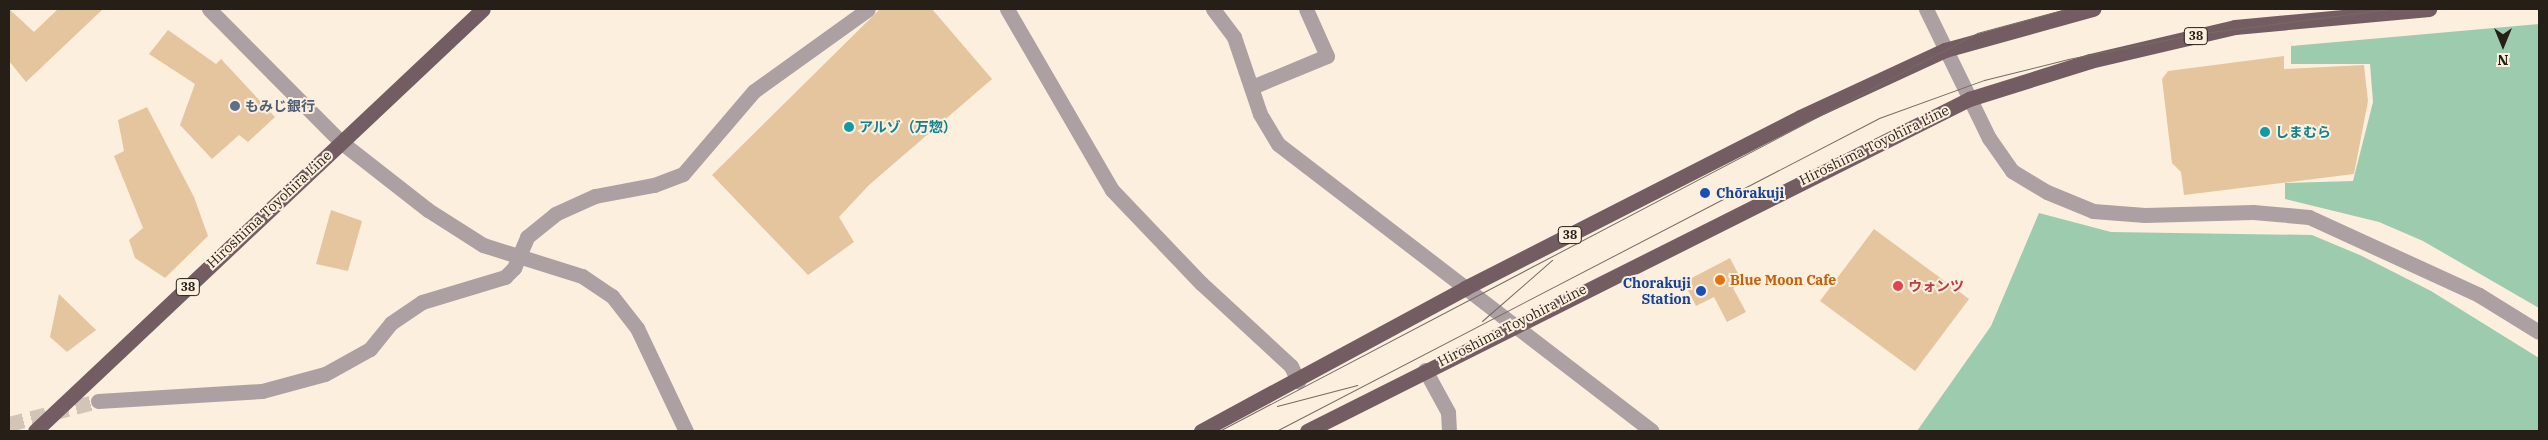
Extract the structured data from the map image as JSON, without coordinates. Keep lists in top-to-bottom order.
{
  "streets": {
    "main road": ["38", "Hiroshima Toyohira Line"]
  },
  "places": [
    "もみじ銀行",
    "アルゾ（万惣）",
    "しまむら",
    "Chōrakuji",
    "Blue Moon Cafe",
    "ウォンツ",
    "Chorakuji Station"
  ],
  "north": "bottom"
}
